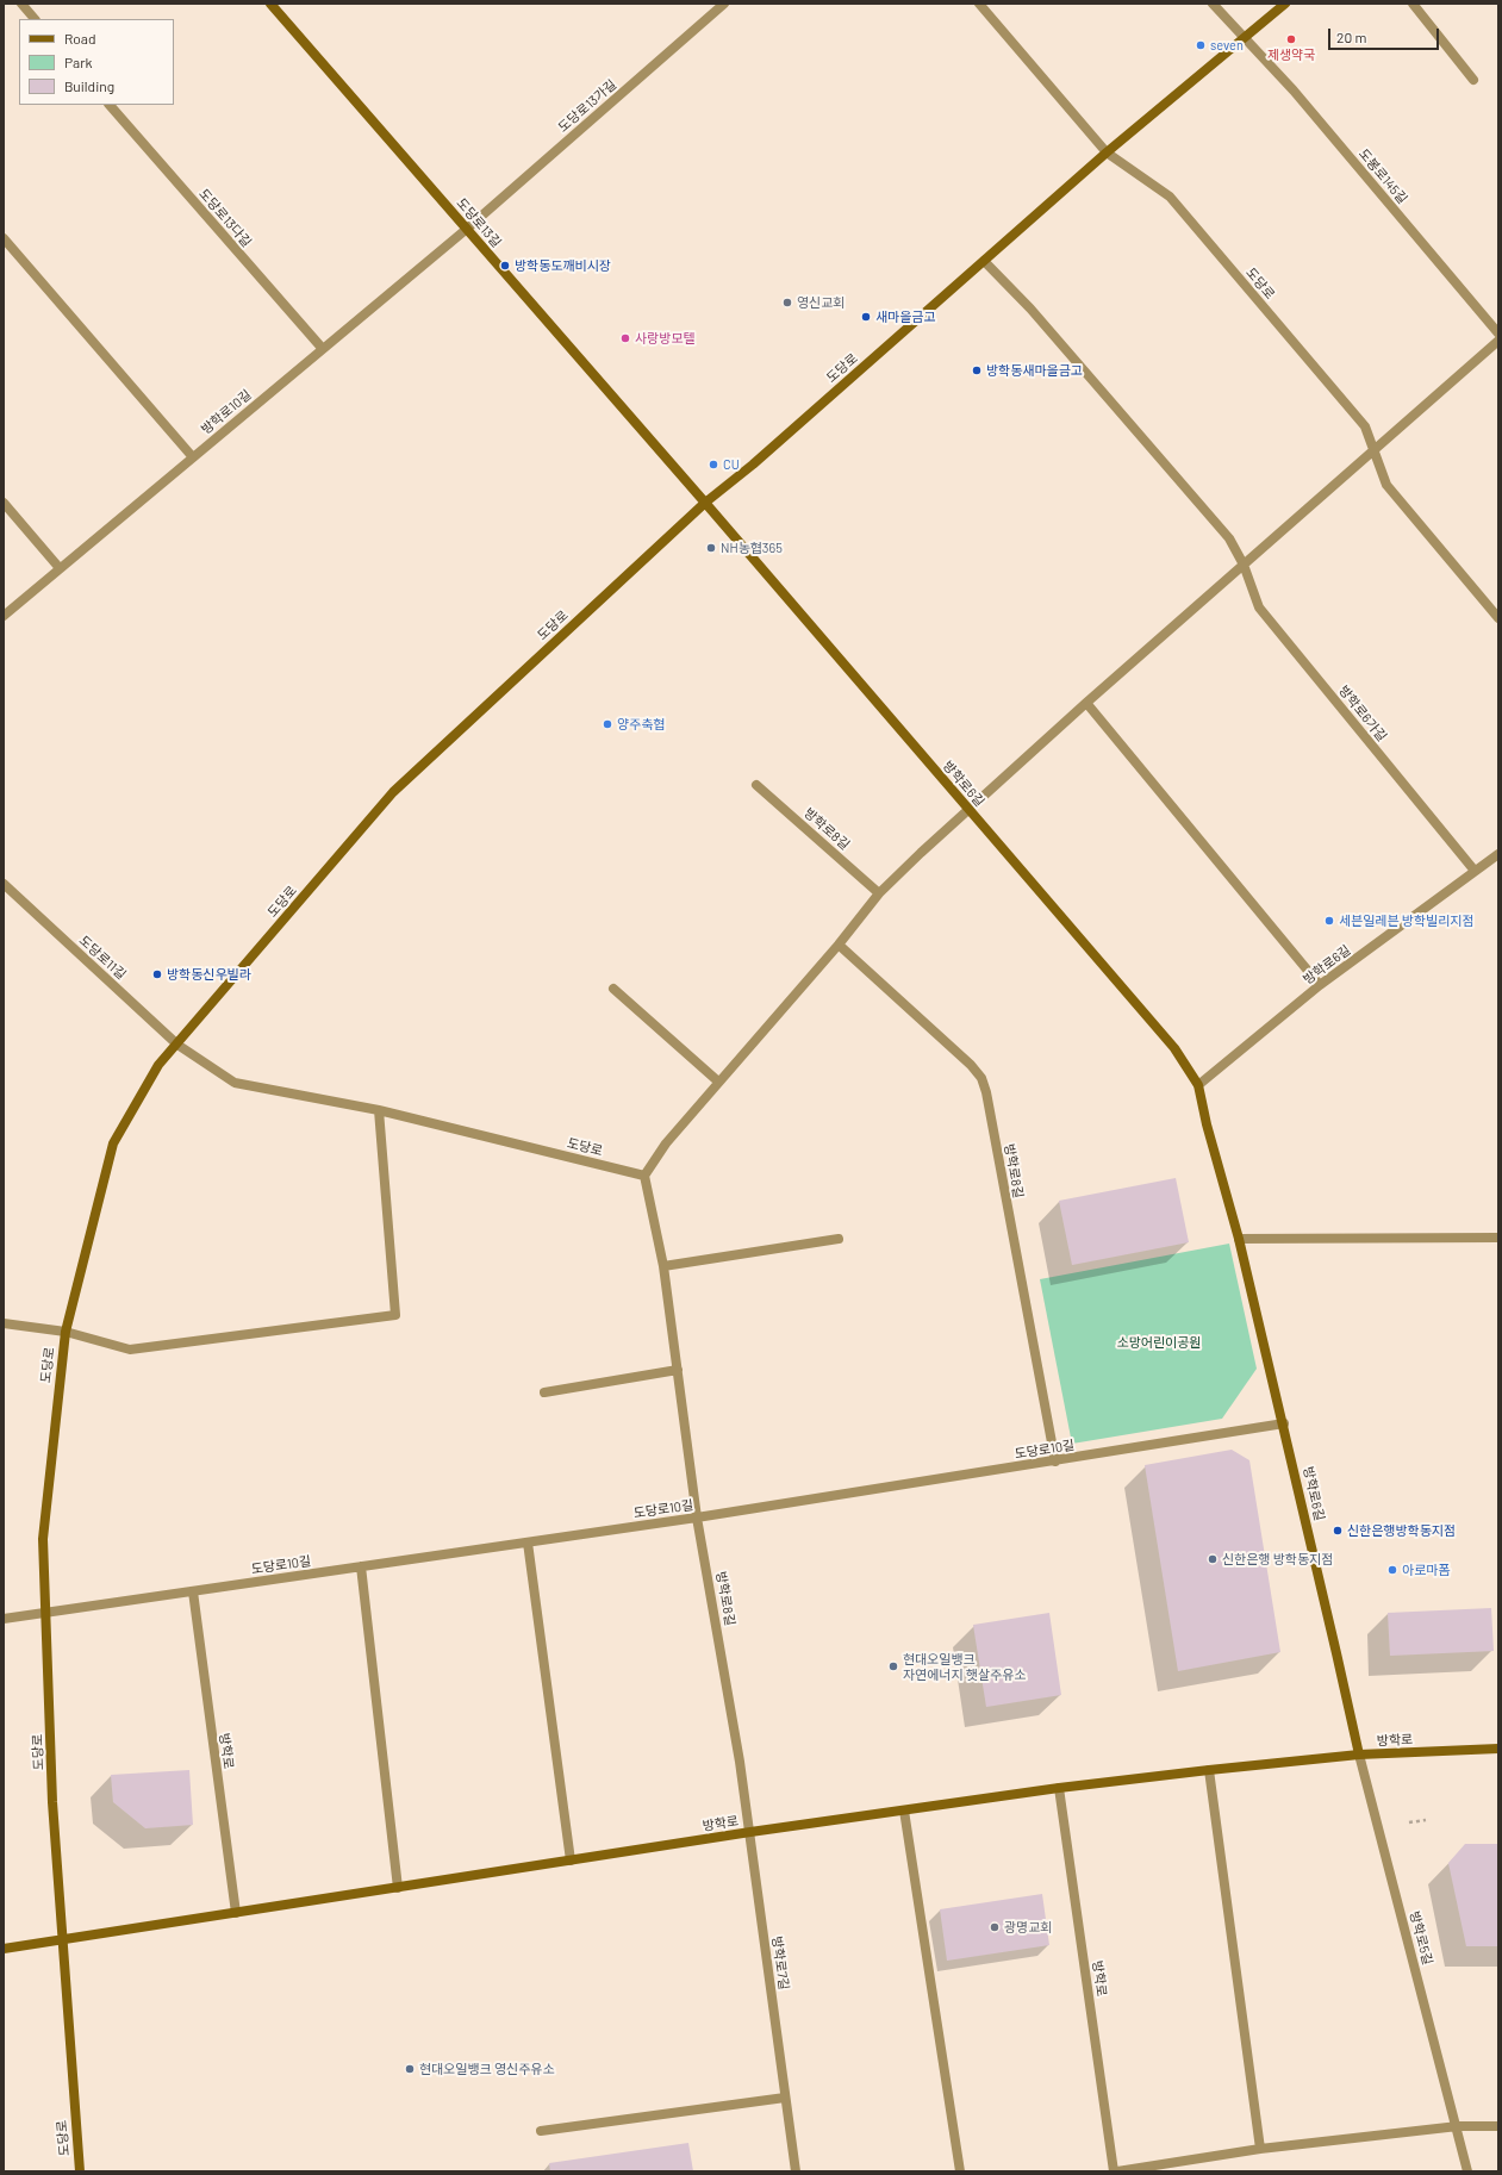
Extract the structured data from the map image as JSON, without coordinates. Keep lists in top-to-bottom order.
{
  "streets": {
    "main road": [
      "도당로13길",
      "도당로",
      "방학로6길",
      "방학로"
    ],
    "street": [
      "도당로13가길",
      "도봉로145길",
      "도당로13다길",
      "방학로10길",
      "방학로6가길",
      "방학로8길",
      "도당로11길",
      "도당로10길",
      "방학로5길",
      "방학로7길"
    ]
  },
  "crossings": [
    ["도당로13가길", "도당로13길"],
    ["도당로13가길", "방학로10길"],
    ["도봉로145길", "도당로"],
    ["도당로13다길", "방학로10길"],
    ["도당로13길", "도당로"],
    ["도당로13길", "방학로10길"],
    ["도당로13길", "방학로6길"],
    ["도당로", "방학로6길"],
    ["도당로", "방학로8길"],
    ["도당로", "도당로11길"],
    ["도당로", "도당로10길"],
    ["도당로", "방학로"],
    ["방학로6가길", "방학로6길"],
    ["방학로6길", "도당로10길"],
    ["방학로6길", "방학로"],
    ["방학로6길", "방학로5길"],
    ["방학로8길", "도당로10길"],
    ["방학로8길", "방학로"],
    ["방학로8길", "방학로7길"],
    ["도당로10길", "방학로"],
    ["방학로", "방학로5길"],
    ["방학로", "방학로7길"]
  ],
  "parks": ["소망어린이공원"],
  "places": [
    "제생약국",
    "seven",
    "방학동도깨비시장",
    "영신교회",
    "새마을금고",
    "사랑방모텔",
    "방학동새마을금고",
    "CU",
    "NH농협365",
    "양주축협",
    "세븐일레븐 방학빌리지점",
    "방학동신우빌라",
    "신한은행방학동지점",
    "신한은행 방학동지점",
    "아로마폼",
    "현대오일뱅크 자연에너지 햇살주유소",
    "광명교회",
    "현대오일뱅크 영신주유소"
  ],
  "legend": ["Road", "Park", "Building"],
  "scale_bar": "20 m"
}
